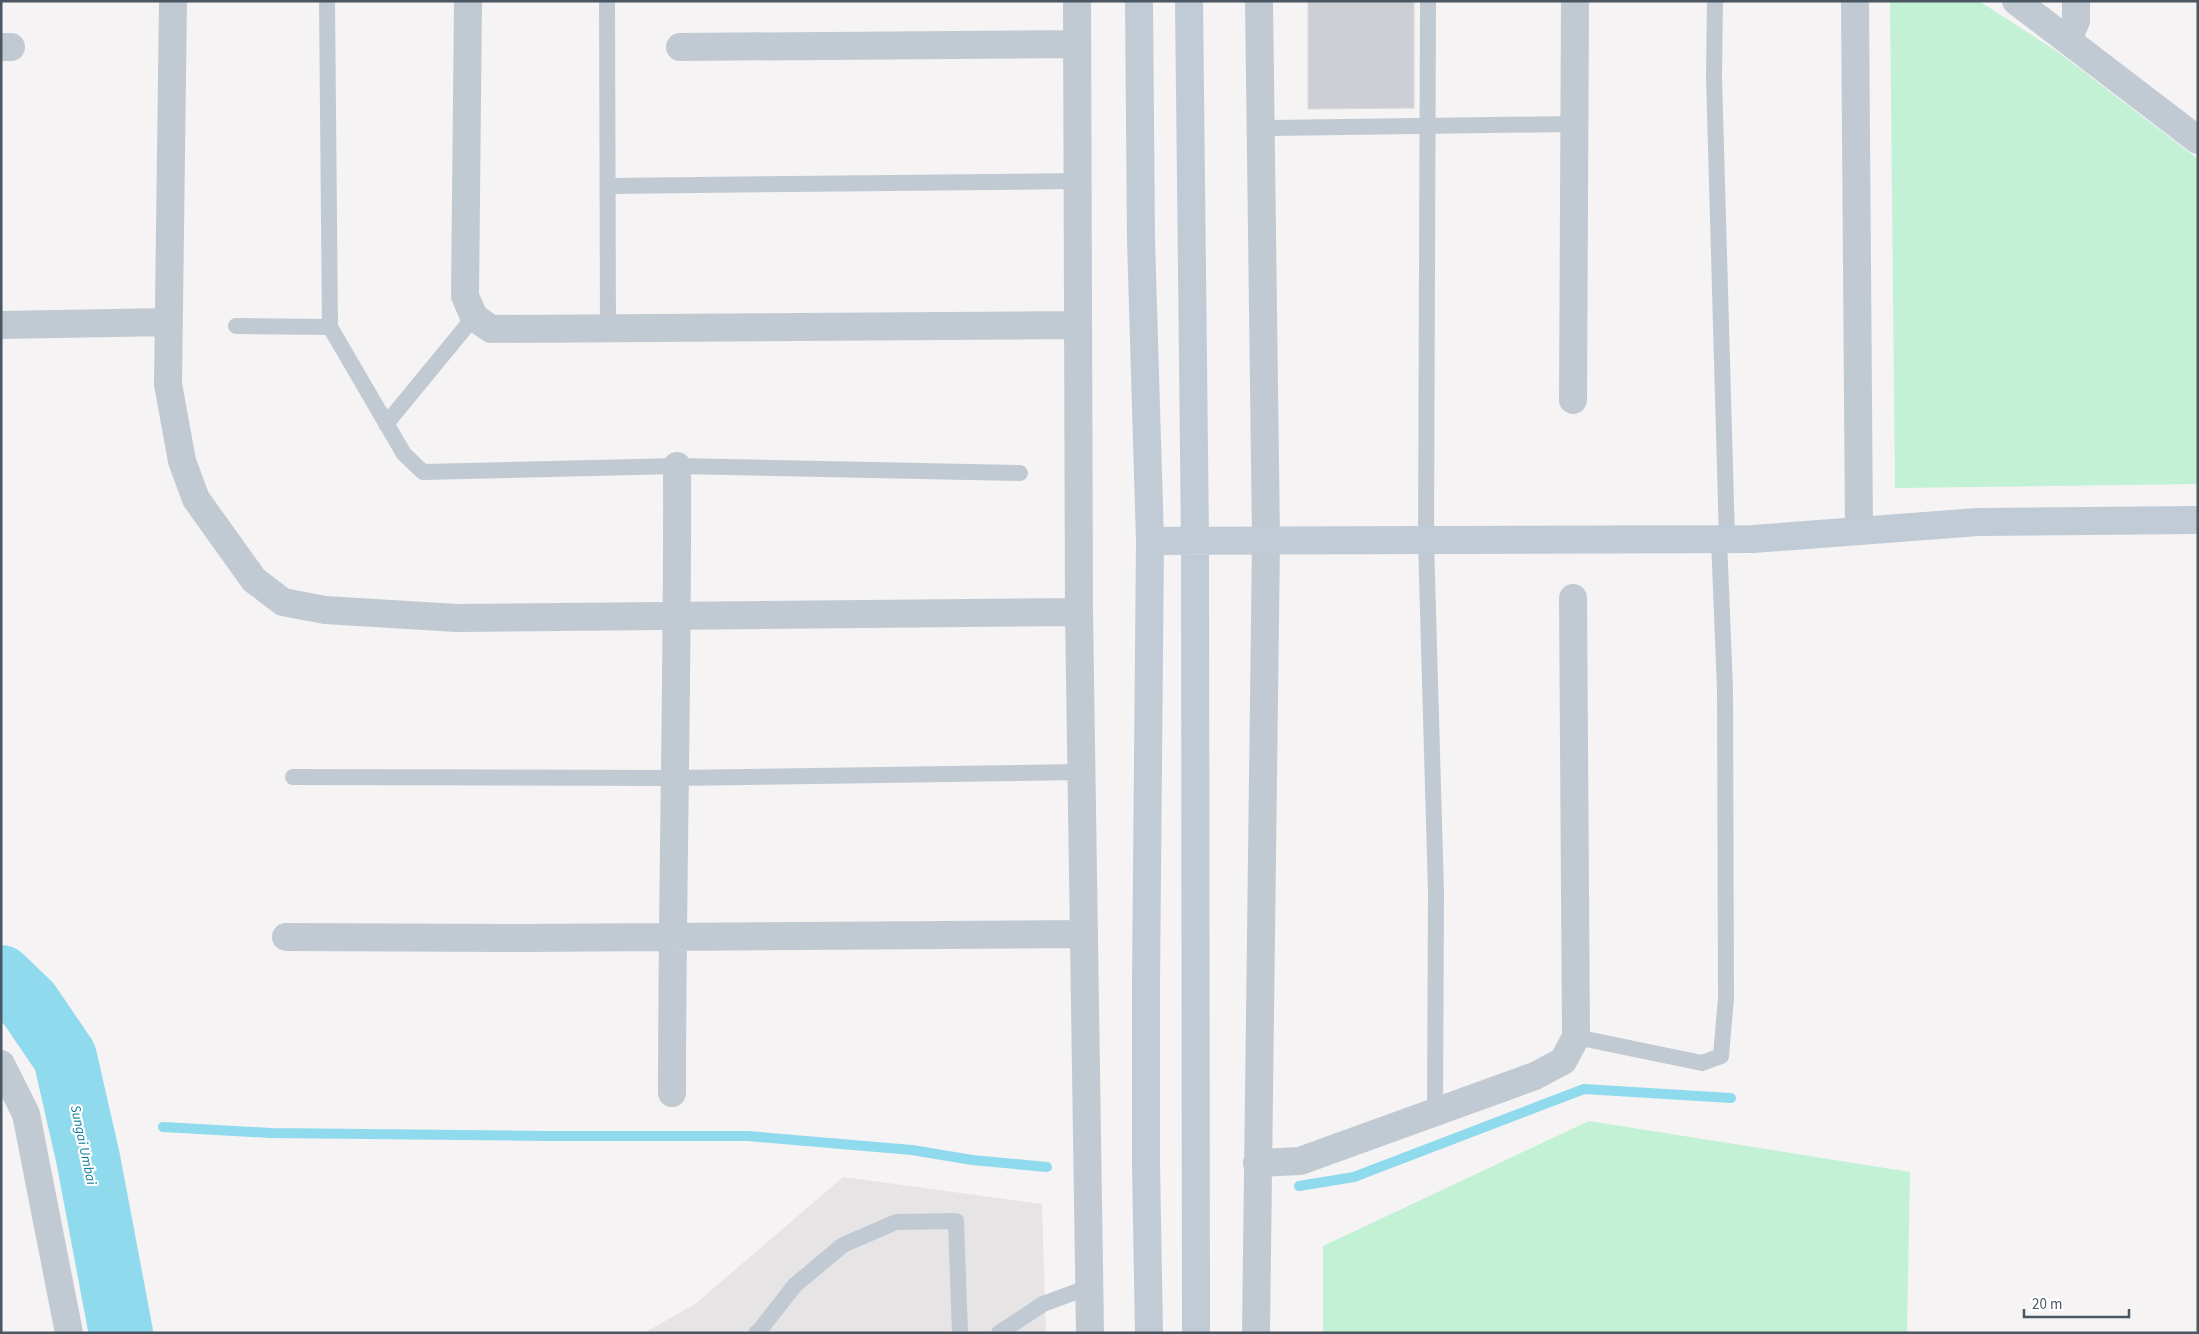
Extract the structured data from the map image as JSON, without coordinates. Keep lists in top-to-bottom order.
{
  "water": ["Sungai Umbai"],
  "scale_bar": "20 m"
}
